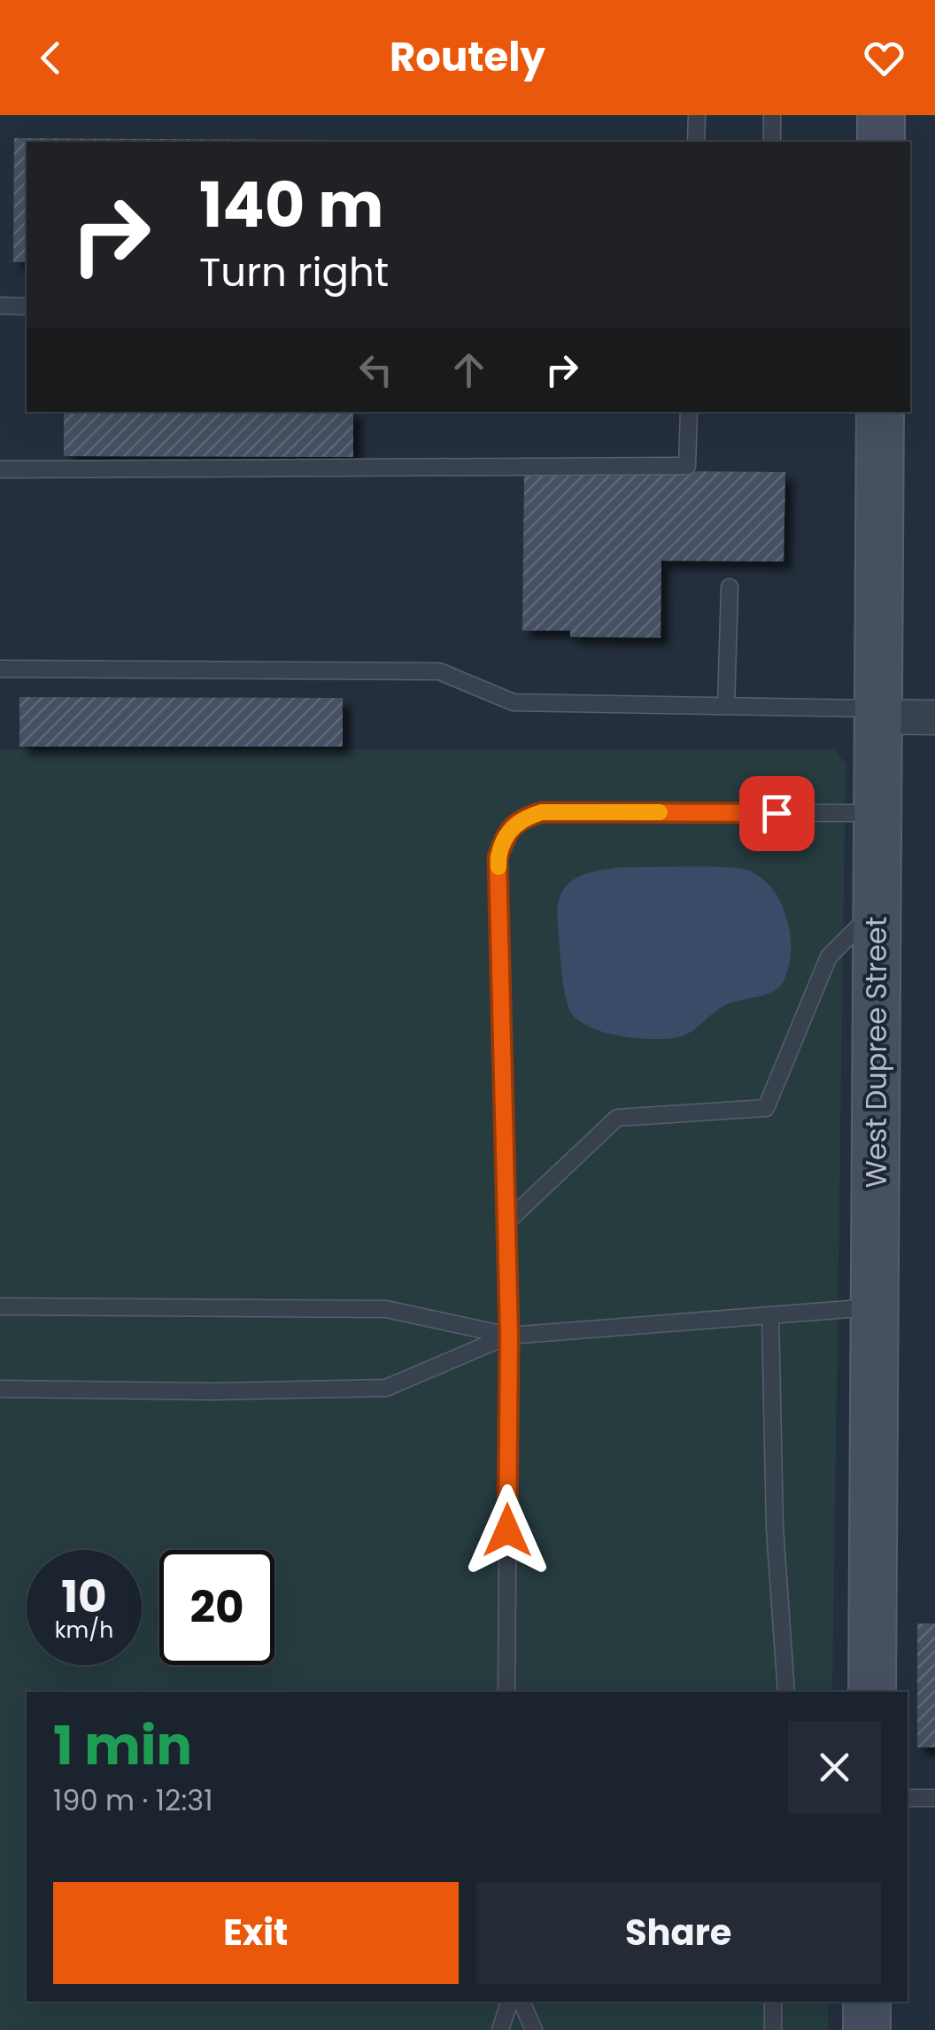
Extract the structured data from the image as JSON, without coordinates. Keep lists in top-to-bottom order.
{
  "streets": {
    "street": ["West Dupree Street"]
  },
  "page": {
    "header": "Routely",
    "turn": ["140 m", "Turn right"],
    "speed": "10 km/h",
    "limit": "20",
    "heading": ["1 min", "190 m · 12:31"],
    "buttons": ["Exit", "Share"]
  }
}
